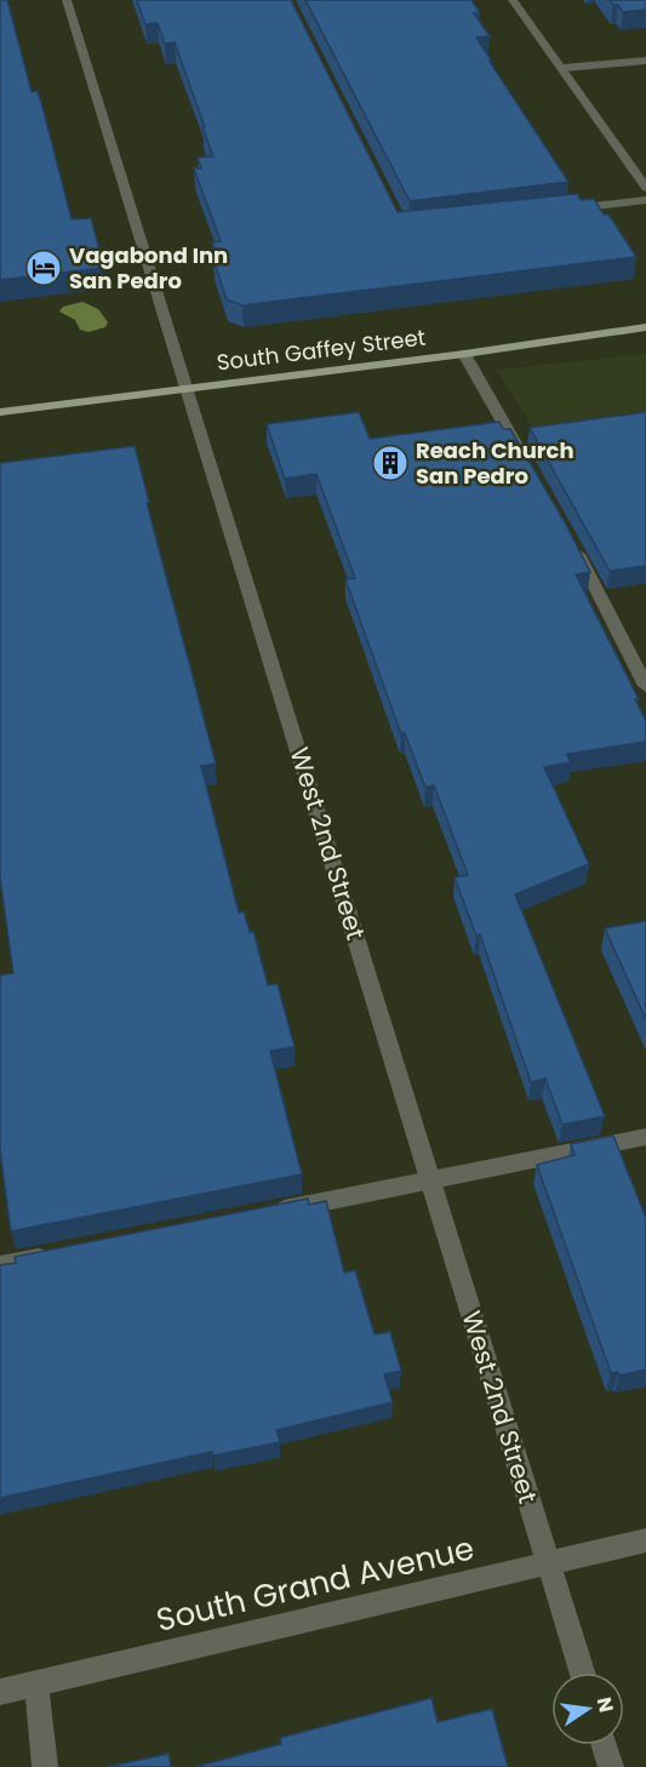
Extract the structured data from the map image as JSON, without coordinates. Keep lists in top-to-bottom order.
{
  "streets": {
    "main road": ["South Gaffey Street"],
    "street": ["West 2nd Street", "South Grand Avenue"]
  },
  "crossings": [
    ["South Gaffey Street", "West 2nd Street"],
    ["West 2nd Street", "South Grand Avenue"]
  ],
  "places": {
    "hotel": ["Vagabond Inn San Pedro"],
    "building": ["Reach Church San Pedro"]
  },
  "north": "right"
}
